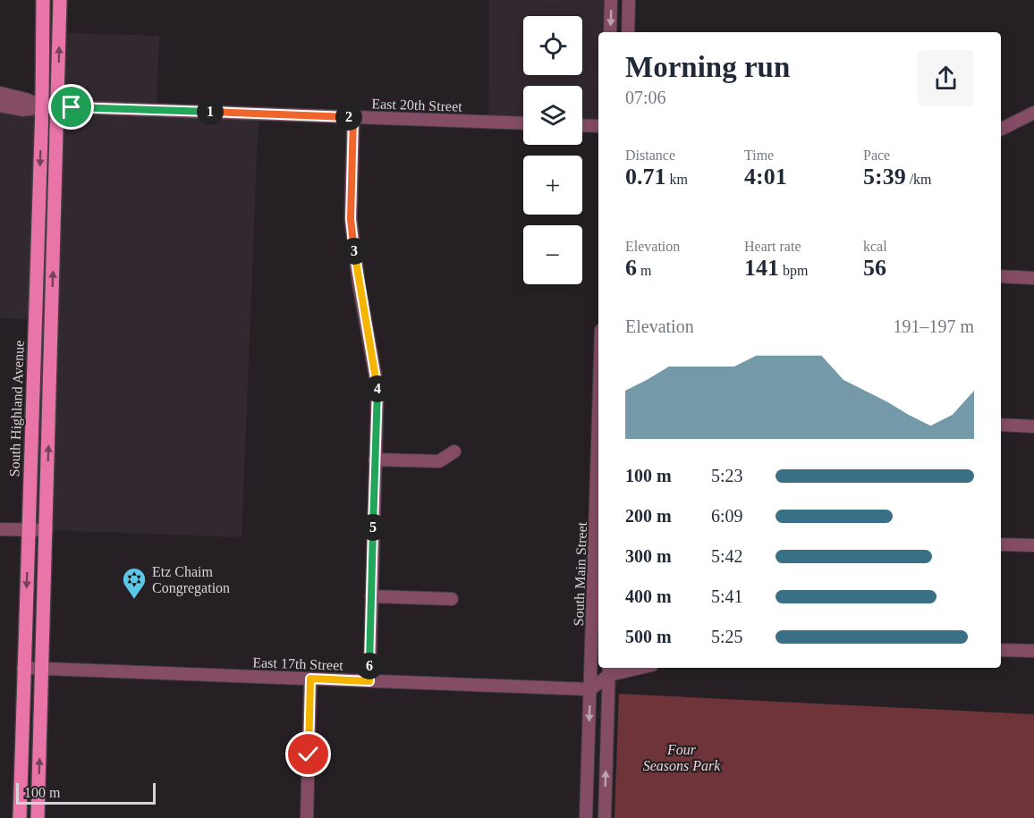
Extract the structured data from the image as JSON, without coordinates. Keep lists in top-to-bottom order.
{
  "streets": {
    "main road": ["South Highland Avenue"],
    "street": ["East 20th Street", "South Main Street", "East 17th Street"]
  },
  "crossings": [
    ["East 20th Street", "South Highland Avenue"],
    ["South Highland Avenue", "East 17th Street"],
    ["South Main Street", "East 17th Street"]
  ],
  "parks": ["Four Seasons Park"],
  "places": {
    "synagogue": ["Etz Chaim Congregation"]
  },
  "scale_bar": "100 m",
  "page": {
    "map_buttons": ["+", "−"],
    "heading": ["Morning run", "07:06"],
    "pins": [
      "1",
      "2",
      "3",
      "4",
      "5",
      "6"
    ],
    "stats": [
      ["Distance", "0.71 km"],
      ["Time", "4:01"],
      ["Pace", "5:39 /km"],
      ["Elevation", "6 m"],
      ["Heart rate", "141 bpm"],
      ["kcal", "56"]
    ],
    "chart": ["Elevation", "191–197 m"],
    "list": [
      {
        "name": "100 m",
        "note": "5:23"
      },
      {
        "name": "200 m",
        "note": "6:09"
      },
      {
        "name": "300 m",
        "note": "5:42"
      },
      {
        "name": "400 m",
        "note": "5:41"
      },
      {
        "name": "500 m",
        "note": "5:25"
      }
    ],
    "scale": "100 m"
  }
}
